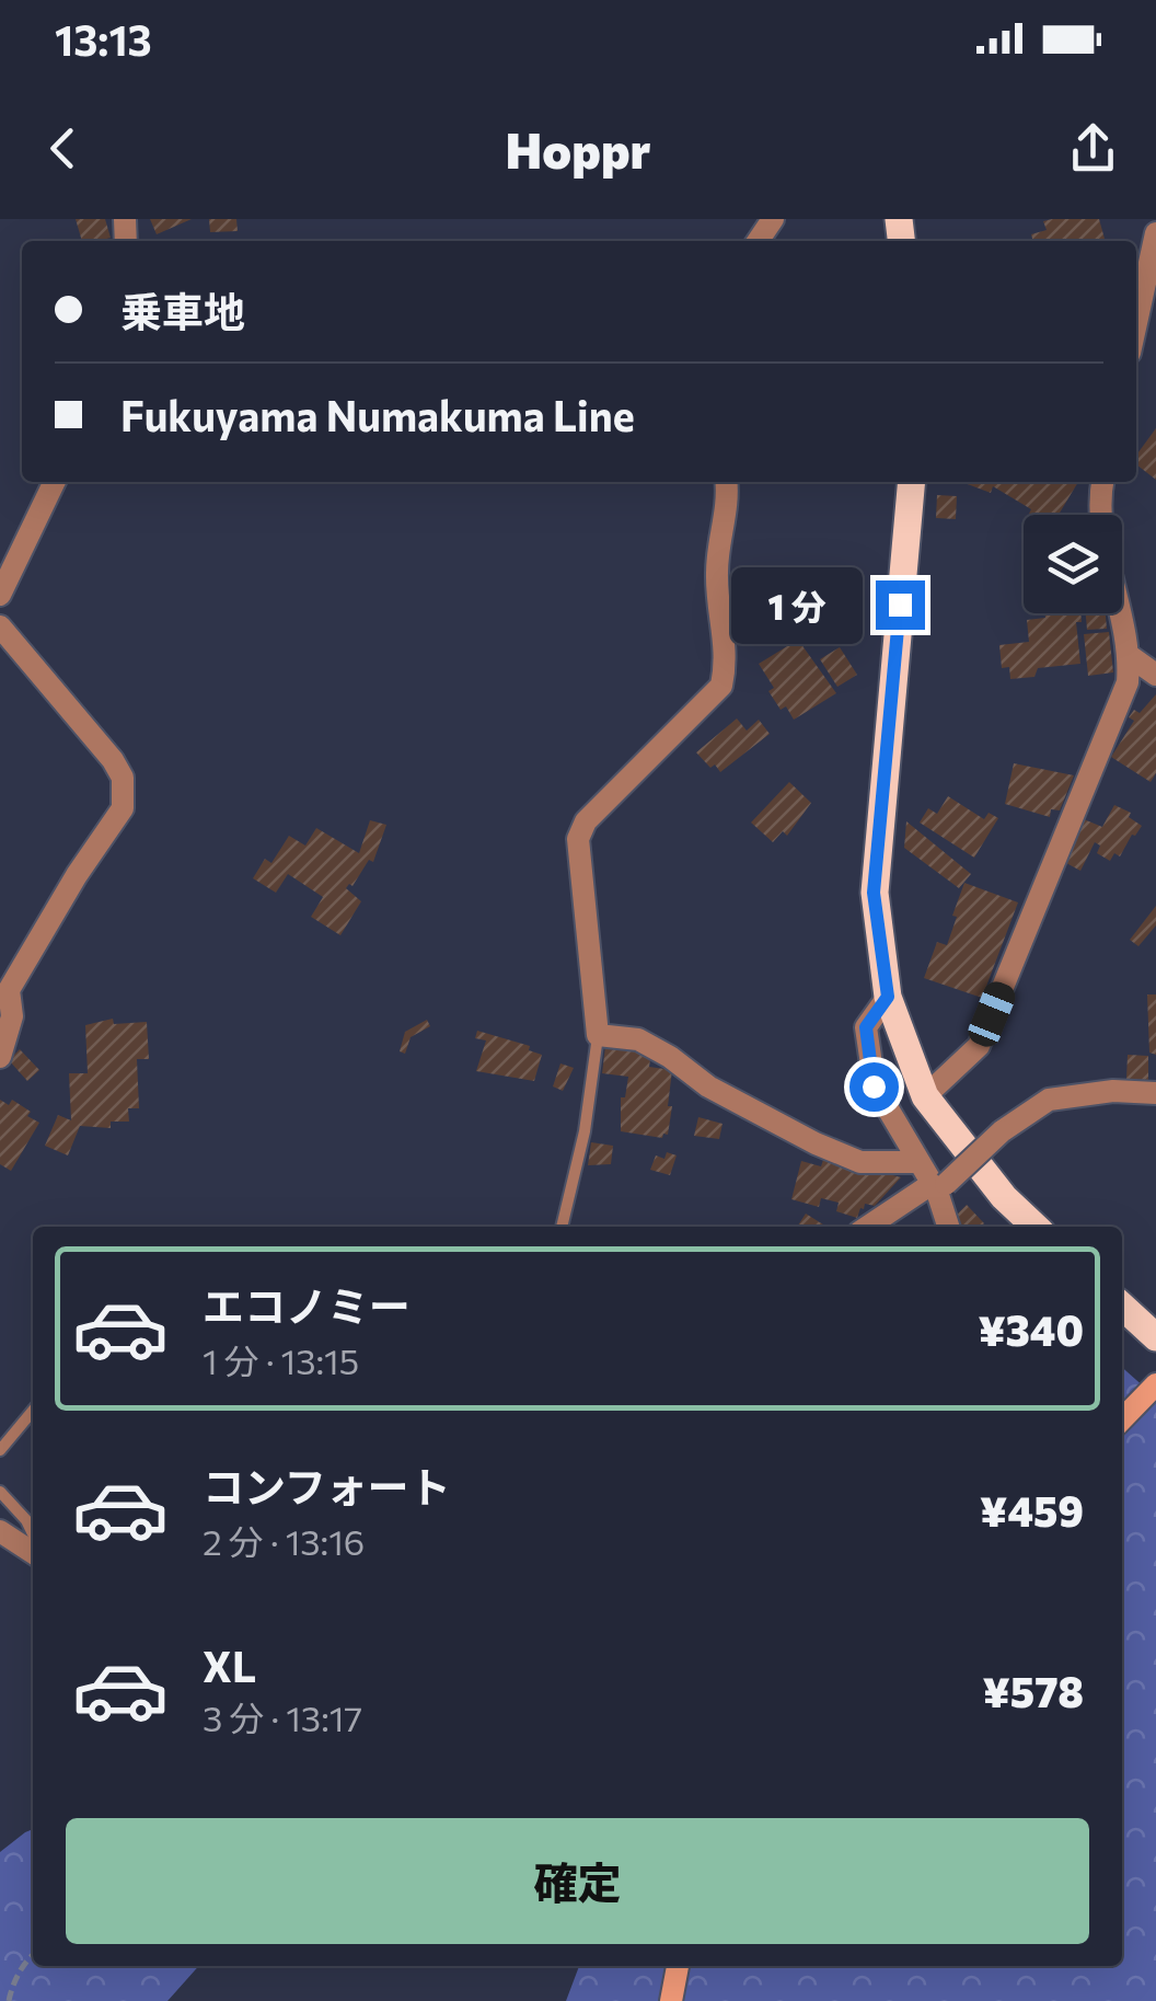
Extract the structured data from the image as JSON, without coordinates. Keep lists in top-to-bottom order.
{
  "page": {
    "status": "13:13",
    "header": "Hoppr",
    "banner": ["乗車地", "Fukuyama Numakuma Line"],
    "bubble": "1 分",
    "list": [
      {
        "name": "エコノミー",
        "note": "1 分 · 13:15",
        "value": "¥340"
      },
      {
        "name": "コンフォート",
        "note": "2 分 · 13:16",
        "value": "¥459"
      },
      {
        "name": "XL",
        "note": "3 分 · 13:17",
        "value": "¥578"
      }
    ],
    "buttons": "確定"
  }
}
